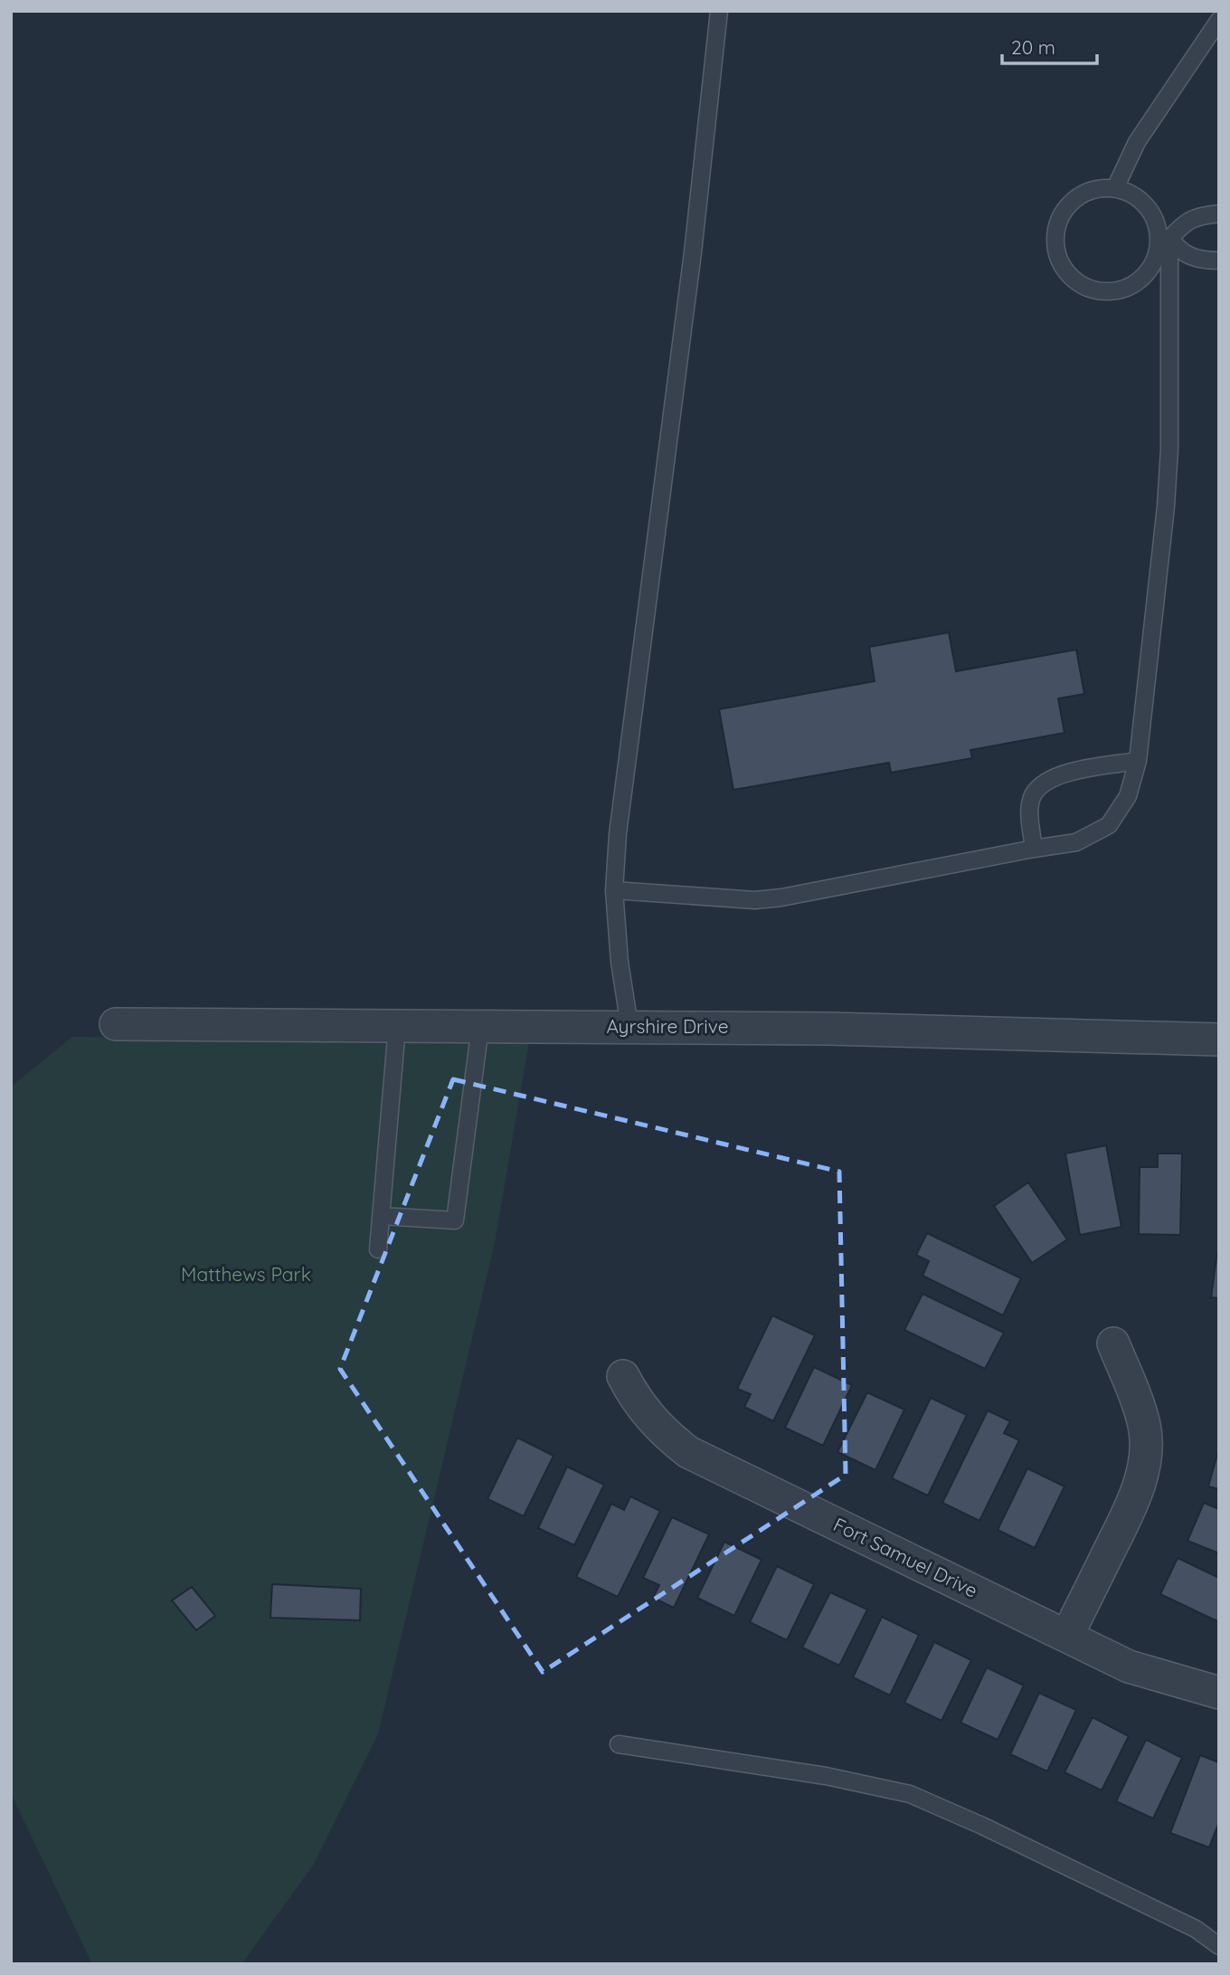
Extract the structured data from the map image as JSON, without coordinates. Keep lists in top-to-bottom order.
{
  "streets": {
    "street": ["Ayrshire Drive", "Fort Samuel Drive"]
  },
  "parks": ["Matthews Park"],
  "scale_bar": "20 m"
}
